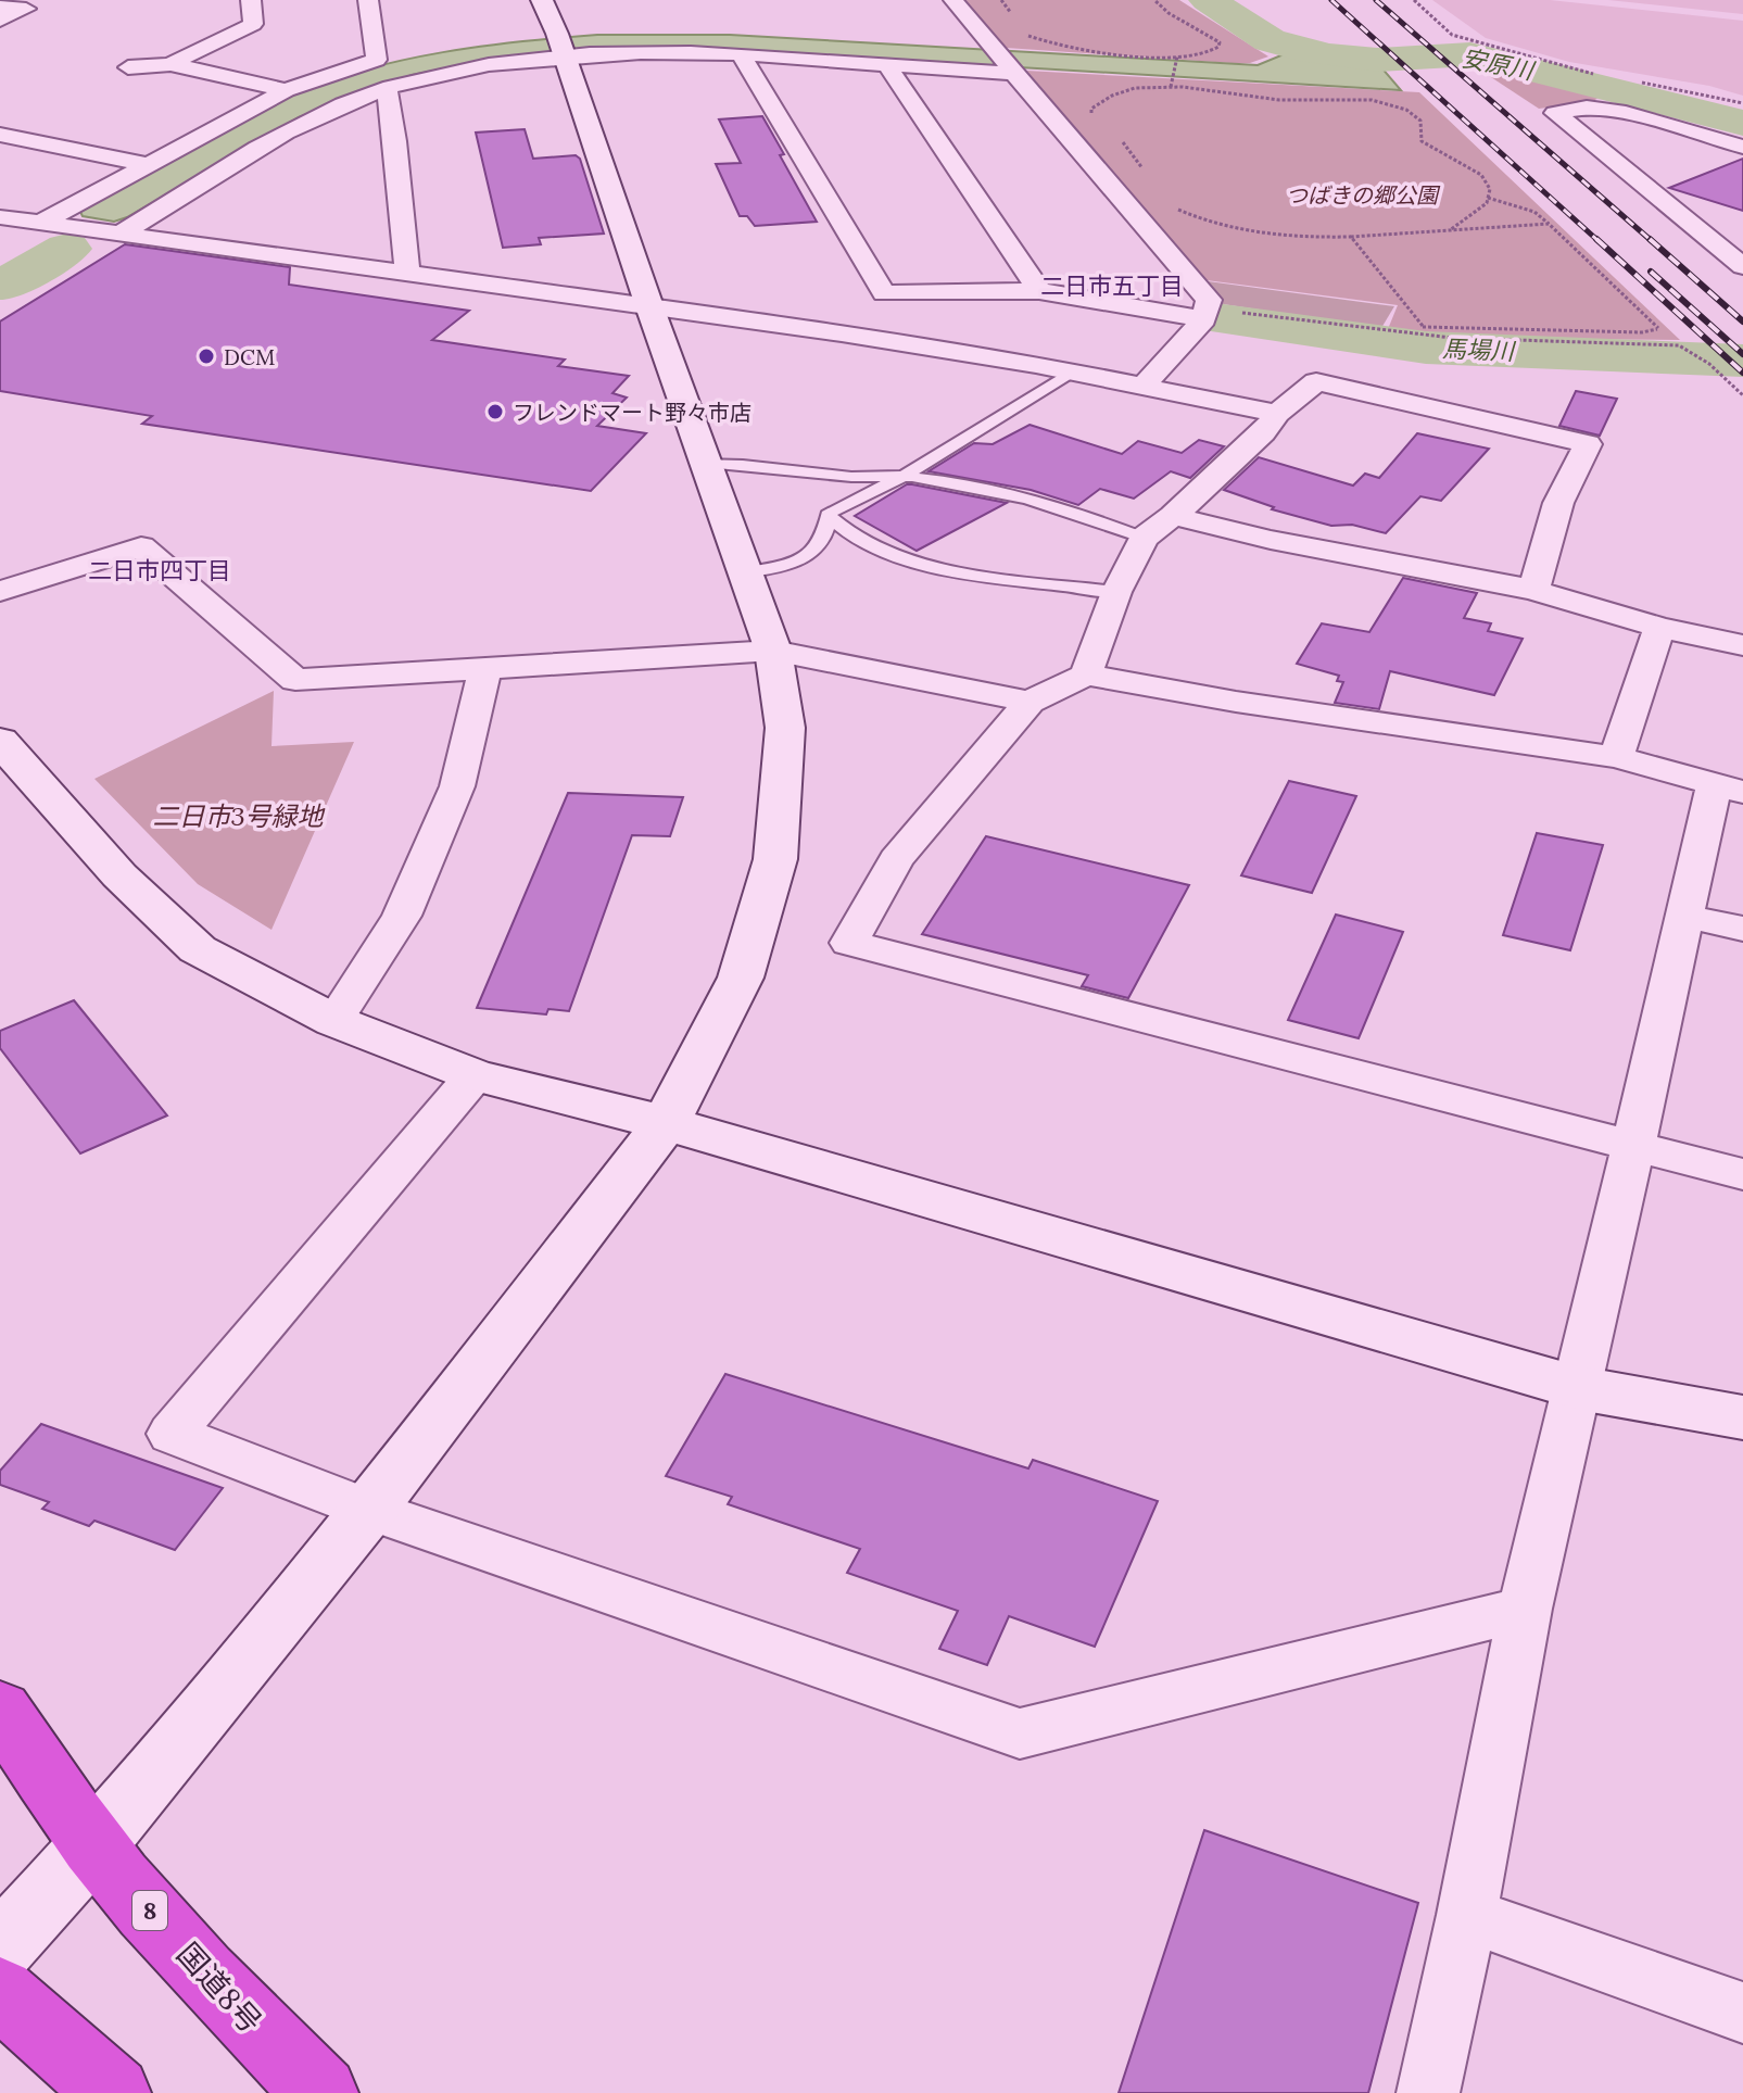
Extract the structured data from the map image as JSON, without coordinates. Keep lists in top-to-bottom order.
{
  "streets": {
    "highway": ["8", "国道8号"]
  },
  "districts": ["二日市五丁目", "二日市四丁目"],
  "water": ["安原川", "馬場川"],
  "parks": ["つばきの郷公園", "二日市3号緑地"],
  "places": ["DCM", "フレンドマート野々市店"]
}
